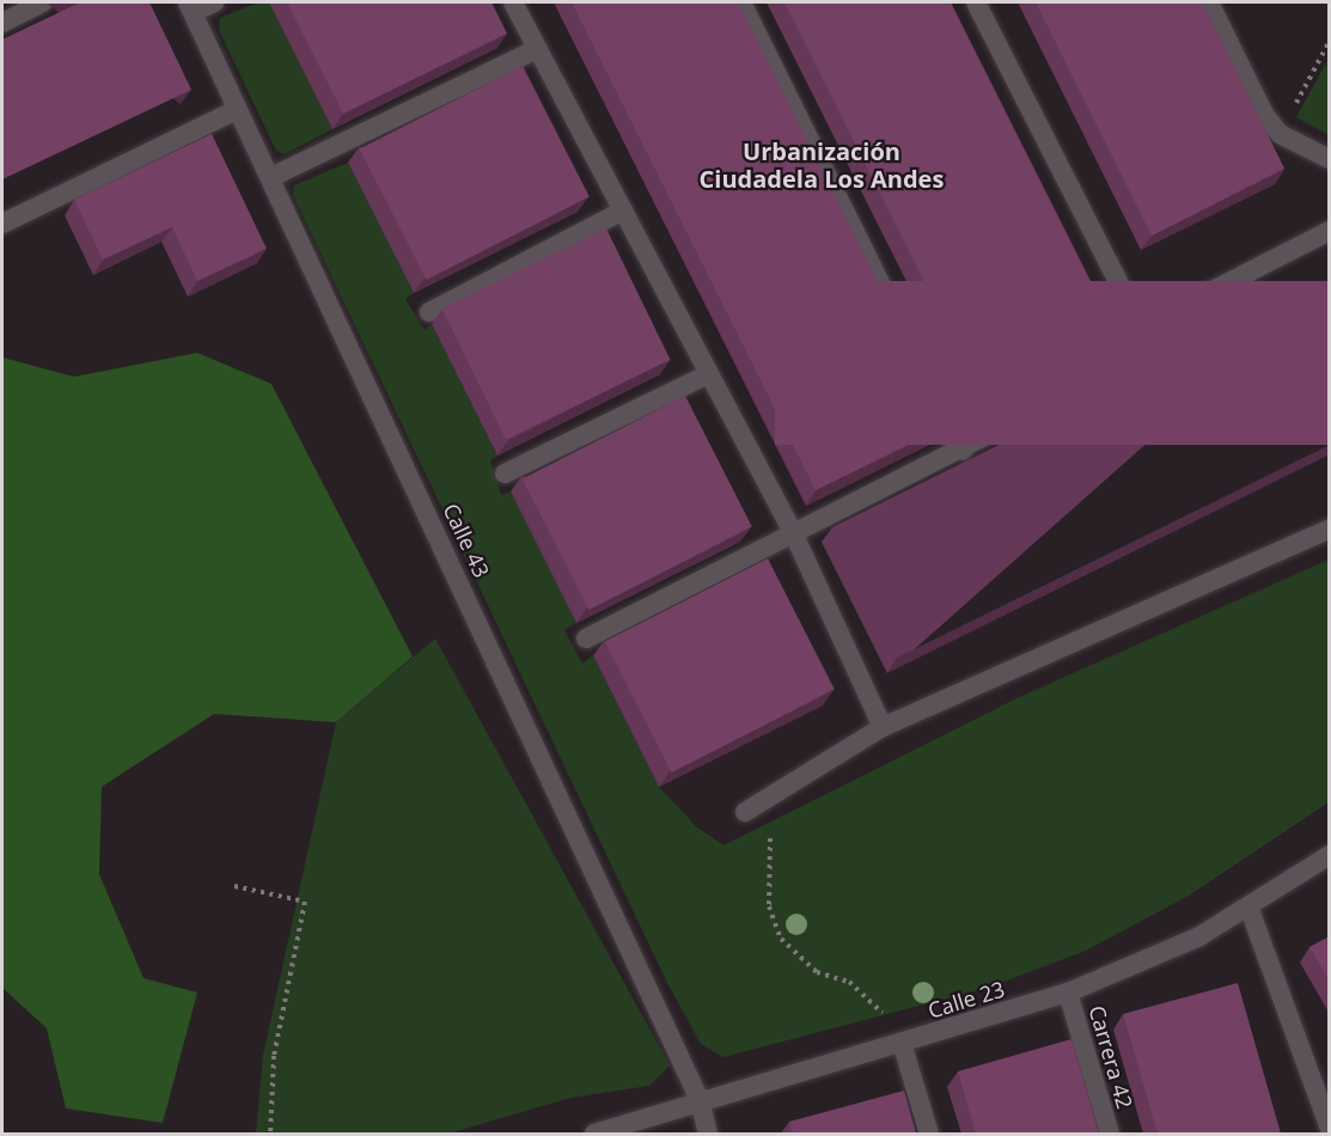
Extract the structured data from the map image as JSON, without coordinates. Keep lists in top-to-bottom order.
{
  "streets": {
    "street": ["Calle 43", "Calle 23", "Carrera 42"]
  },
  "crossings": [
    ["Calle 43", "Calle 23"],
    ["Calle 23", "Carrera 42"]
  ],
  "districts": ["Urbanización Ciudadela Los Andes"]
}
